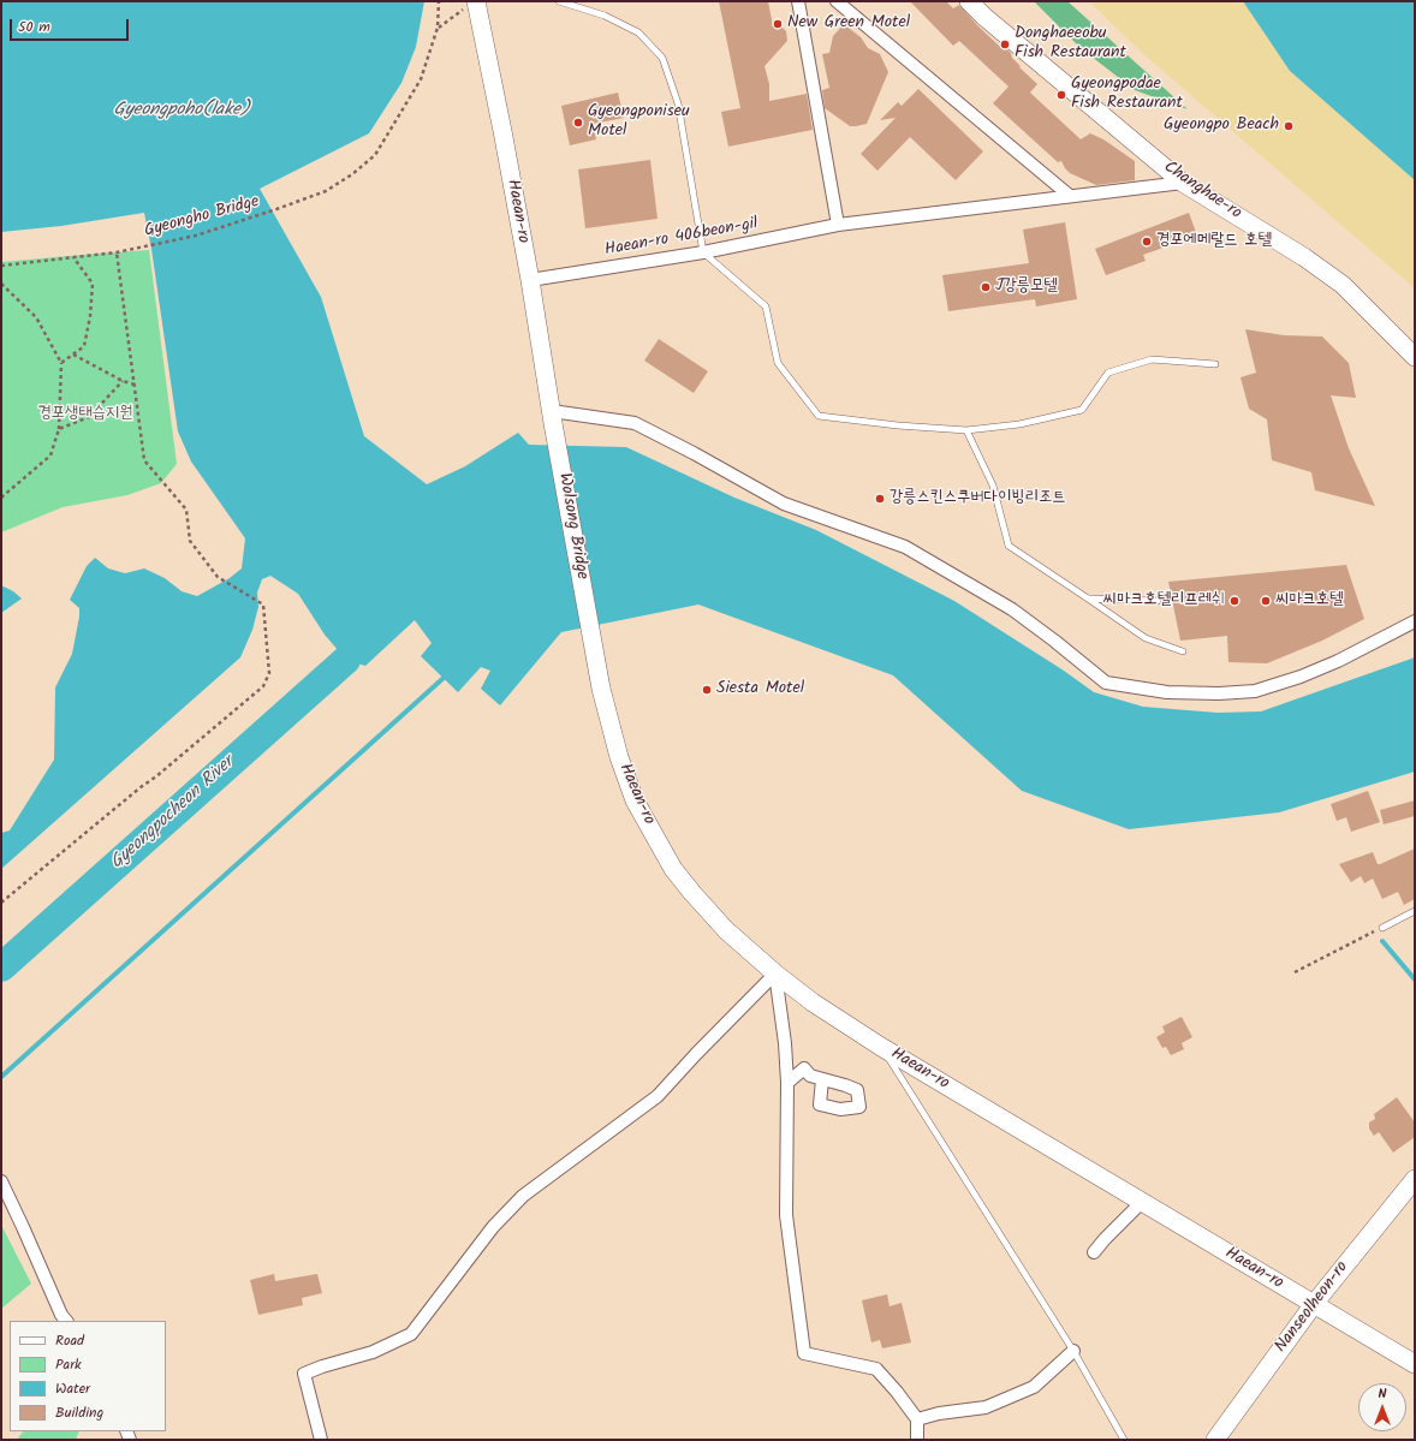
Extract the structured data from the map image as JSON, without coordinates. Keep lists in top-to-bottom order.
{
  "streets": {
    "street": [
      "Changhae-ro",
      "Haean-ro",
      "Haean-ro 406beon-gil",
      "Wolsong Bridge",
      "Nanseolheon-ro"
    ],
    "path": ["Gyeongho Bridge"]
  },
  "crossings": [
    ["Changhae-ro", "Haean-ro 406beon-gil"],
    ["Haean-ro", "Haean-ro 406beon-gil"],
    ["Haean-ro", "Wolsong Bridge"],
    ["Haean-ro", "Nanseolheon-ro"]
  ],
  "water": ["Gyeongpoho(lake)", "Gyeongpocheon River"],
  "parks": ["경포생태습지원"],
  "places": [
    "New Green Motel",
    "Donghaeeobu Fish Restaurant",
    "Gyeongpodae Fish Restaurant",
    "Gyeongponiseu Motel",
    "Gyeongpo Beach",
    "경포에메랄드 호텔",
    "J강릉모텔",
    "강릉스킨스쿠버다이빙리조트",
    "씨마크호텔리프레쉬",
    "씨마크호텔",
    "Siesta Motel"
  ],
  "legend": [
    "Road",
    "Park",
    "Water",
    "Building"
  ],
  "scale_bar": "50 m",
  "north": "top"
}
